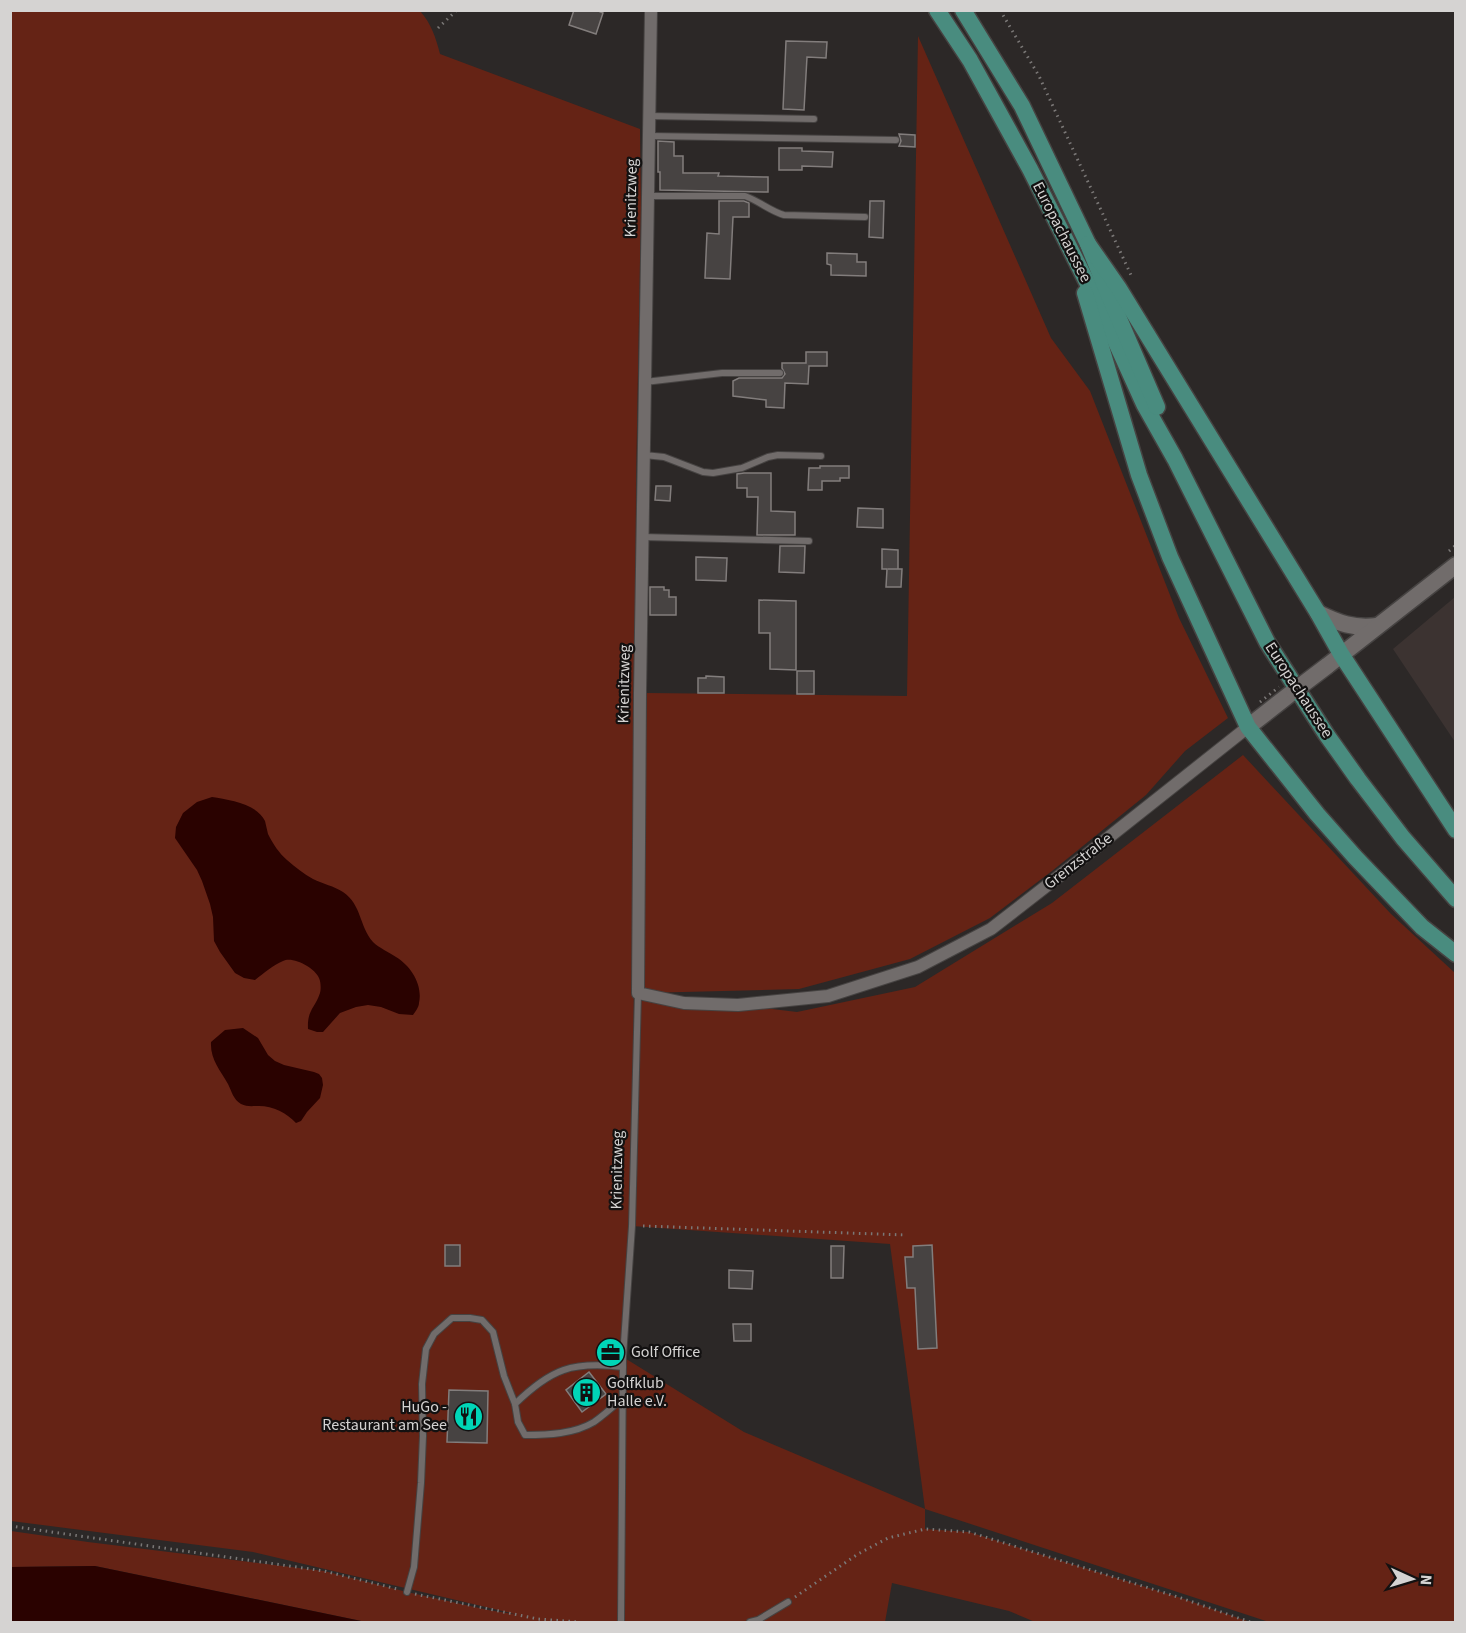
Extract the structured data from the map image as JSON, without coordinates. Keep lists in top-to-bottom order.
{
  "streets": {
    "main road": ["Europachaussee"],
    "street": ["Krienitzweg", "Grenzstraße"]
  },
  "crossings": [
    ["Krienitzweg", "Grenzstraße"]
  ],
  "places": {
    "office": ["Golf Office"],
    "building": ["Golfklub Halle e.V."],
    "restaurant": ["HuGo - Restaurant am See"]
  },
  "north": "right"
}
